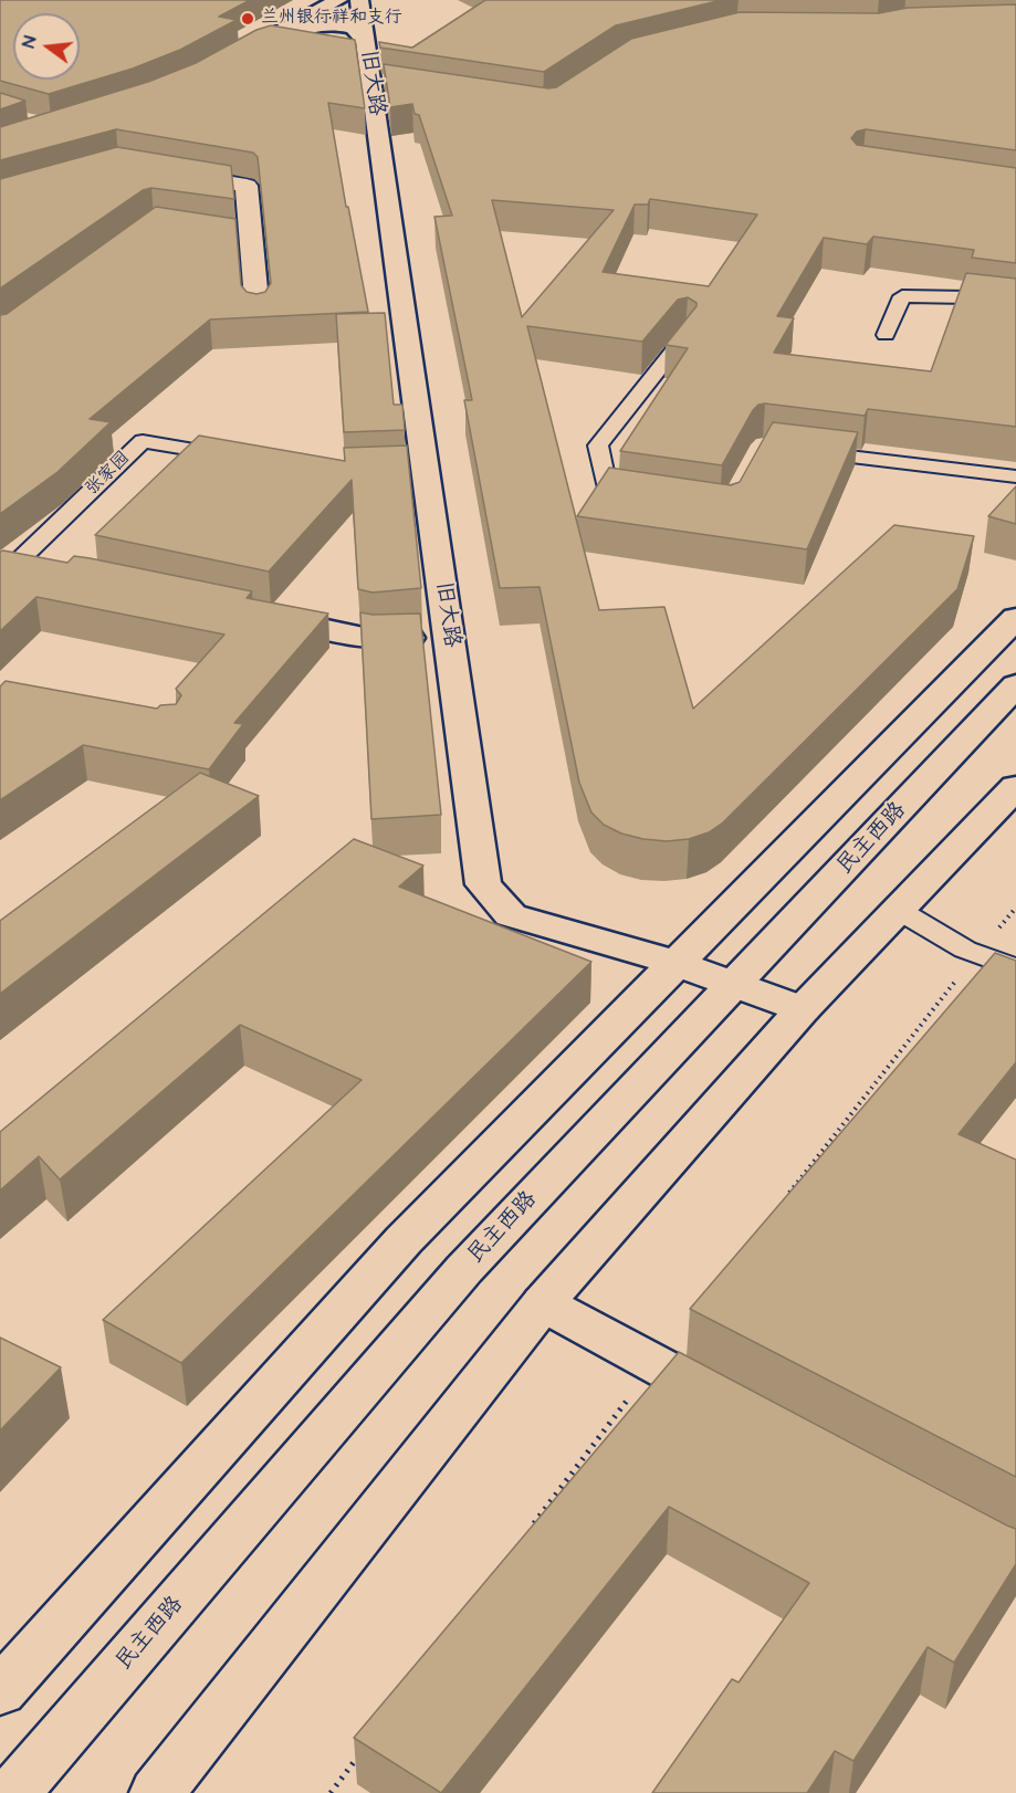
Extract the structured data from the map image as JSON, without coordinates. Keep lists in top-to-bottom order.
{
  "streets": {
    "street": ["旧大路", "张家园", "民主西路"]
  },
  "crossings": [
    ["旧大路", "民主西路"]
  ],
  "places": ["兰州银行祥和支行"],
  "north": "left"
}
